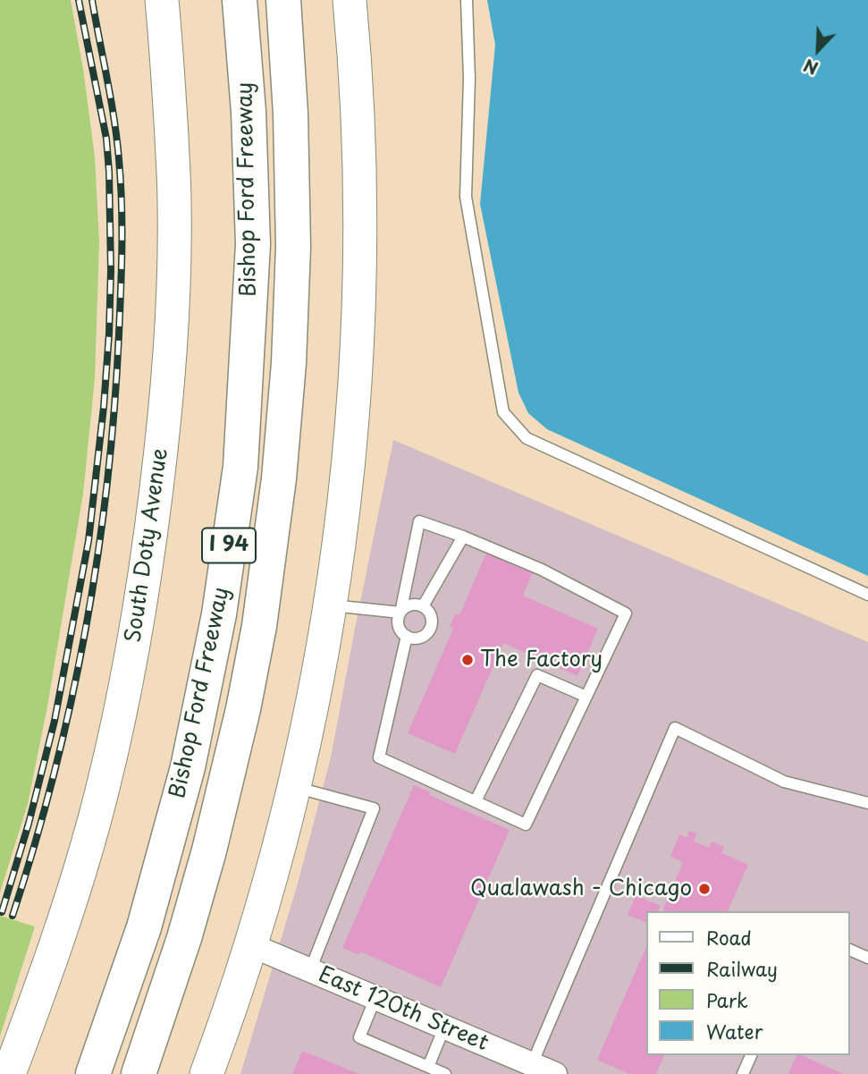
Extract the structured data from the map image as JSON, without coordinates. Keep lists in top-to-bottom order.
{
  "streets": {
    "highway": ["Bishop Ford Freeway", "I 94"],
    "street": ["South Doty Avenue", "East 120th Street"]
  },
  "places": ["The Factory", "Qualawash - Chicago"],
  "legend": [
    "Road",
    "Railway",
    "Park",
    "Water"
  ],
  "north": "bottom left"
}
